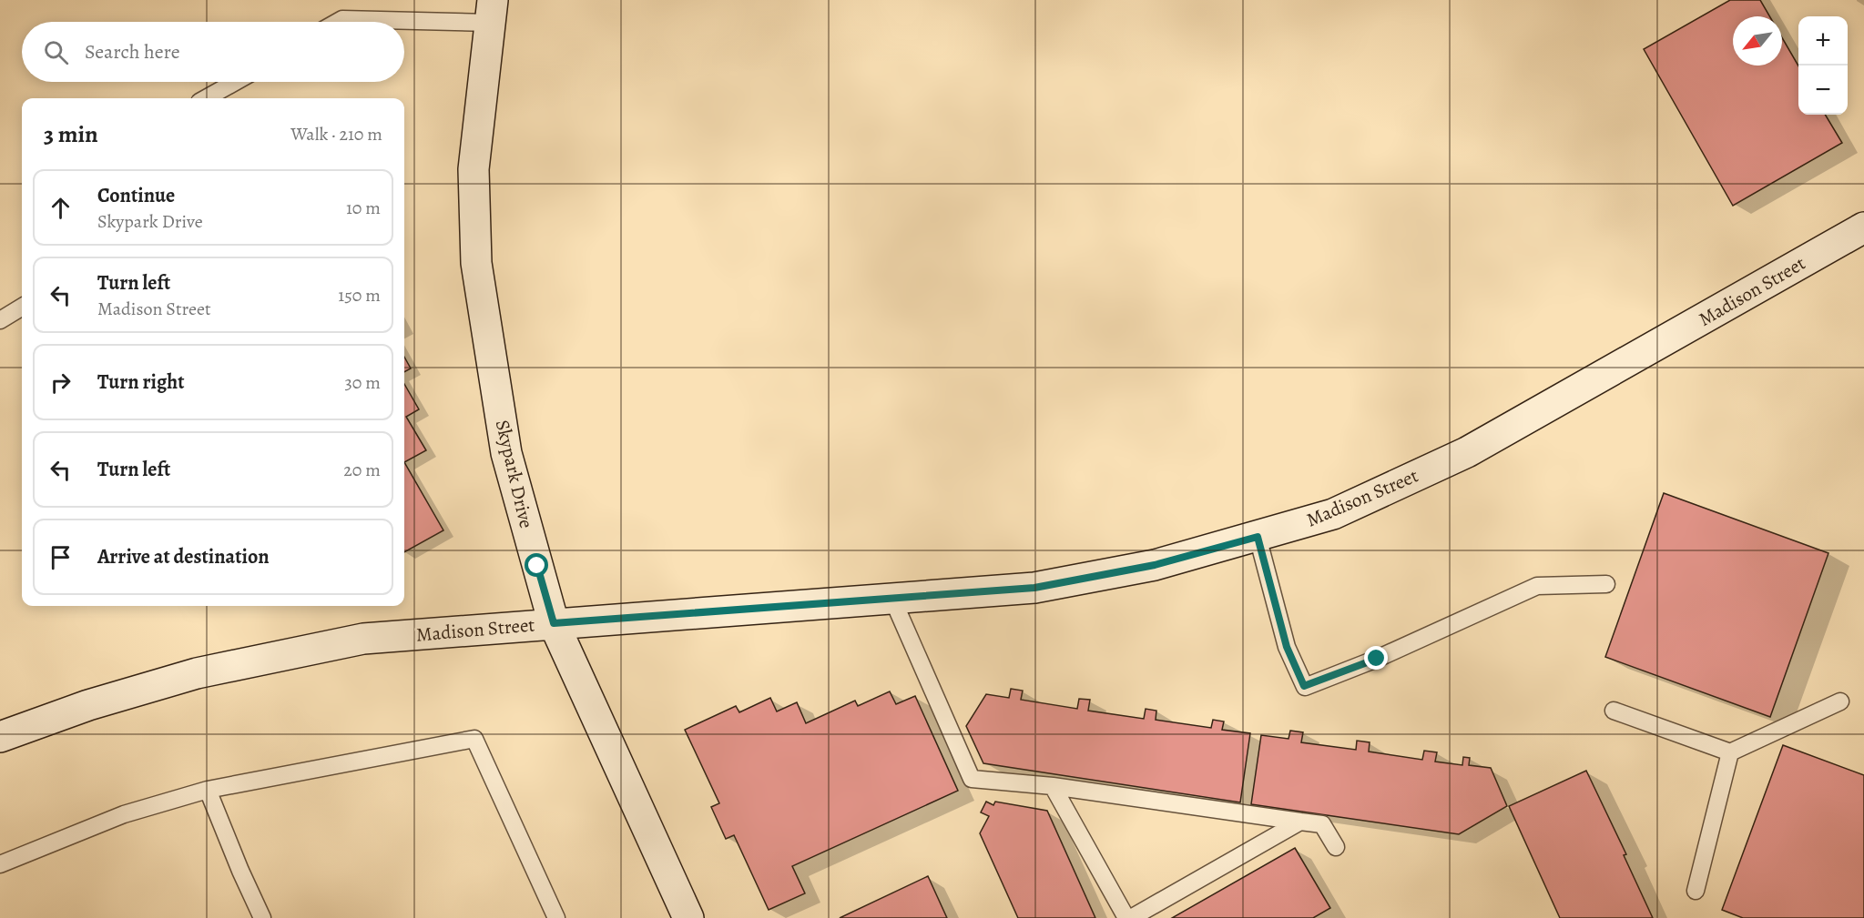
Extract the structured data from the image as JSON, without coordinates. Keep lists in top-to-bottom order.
{
  "streets": {
    "main road": ["Madison Street", "Skypark Drive"]
  },
  "crossings": [
    ["Madison Street", "Skypark Drive"]
  ],
  "north": "bottom left",
  "page": {
    "map_buttons": ["+", "−"],
    "search": "Search here",
    "heading": ["3 min", "Walk · 210 m"],
    "list": [
      ["Continue", "Skypark Drive", "10 m"],
      ["Turn left", "Madison Street", "150 m"],
      ["Turn right", "30 m"],
      ["Turn left", "20 m"],
      "Arrive at destination"
    ]
  }
}
